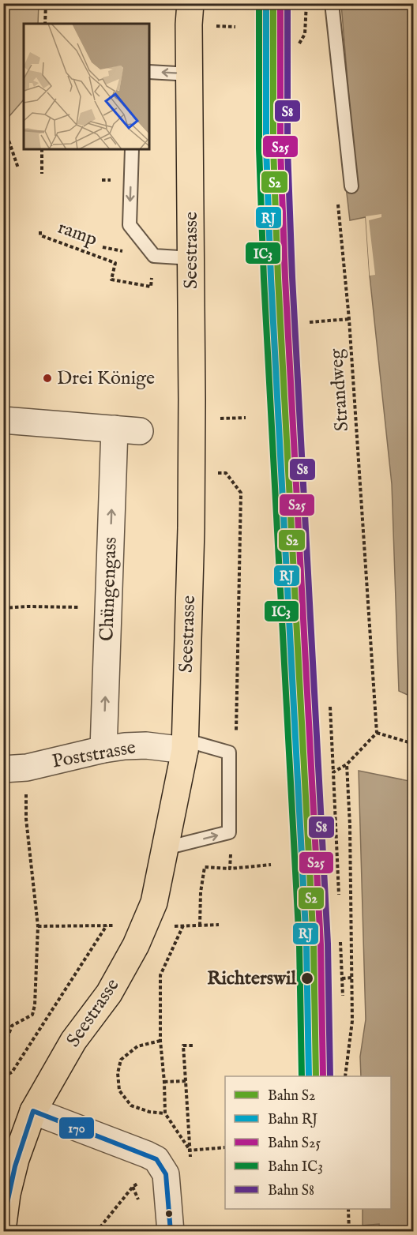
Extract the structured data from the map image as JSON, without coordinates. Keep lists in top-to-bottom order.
{
  "streets": {
    "main road": ["Seestrasse"],
    "street": ["Chüngengass", "Poststrasse"],
    "path": ["ramp", "Strandweg"]
  },
  "crossings": [
    ["Seestrasse", "Poststrasse"],
    ["Chüngengass", "Poststrasse"]
  ],
  "places": ["Drei Könige", "Richterswil"],
  "lines": [
    "rail line S2",
    "rail line RJ",
    "rail line S25",
    "rail line IC3",
    "rail line S8",
    "transit line 170"
  ],
  "legend": [
    "Bahn S2",
    "Bahn RJ",
    "Bahn S25",
    "Bahn IC3",
    "Bahn S8"
  ]
}
